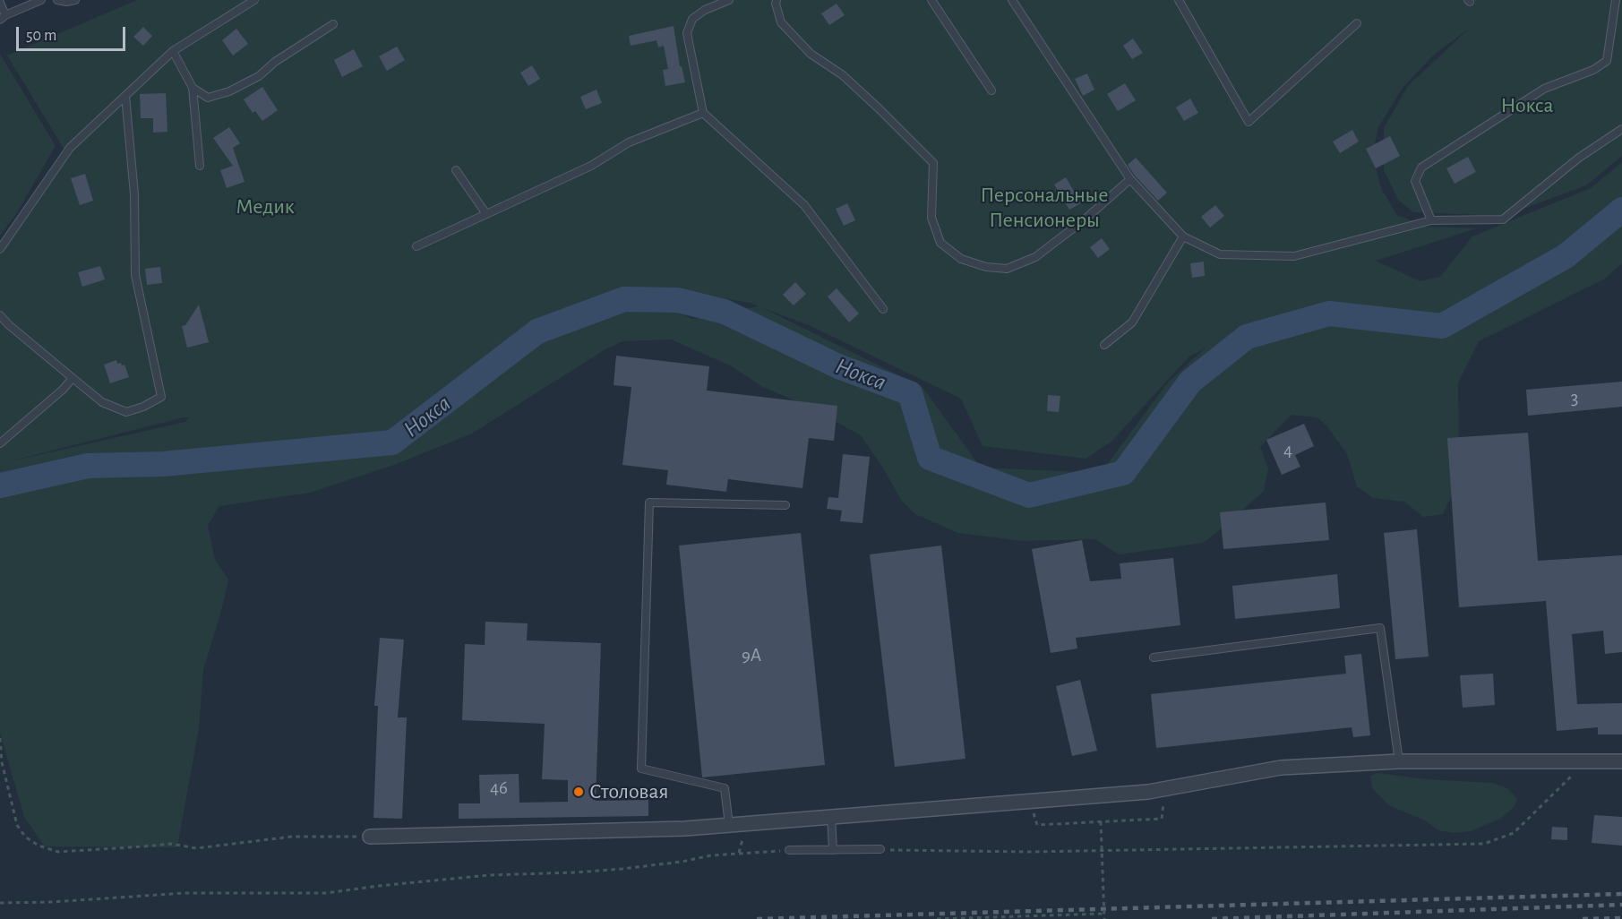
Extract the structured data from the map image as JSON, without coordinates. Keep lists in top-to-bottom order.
{
  "water": ["Нокса"],
  "parks": ["Нокса", "Персональные Пенсионеры", "Медик"],
  "places": ["Столовая"],
  "house_numbers": [
    "3",
    "4",
    "9А",
    "46"
  ],
  "scale_bar": "50 m"
}
